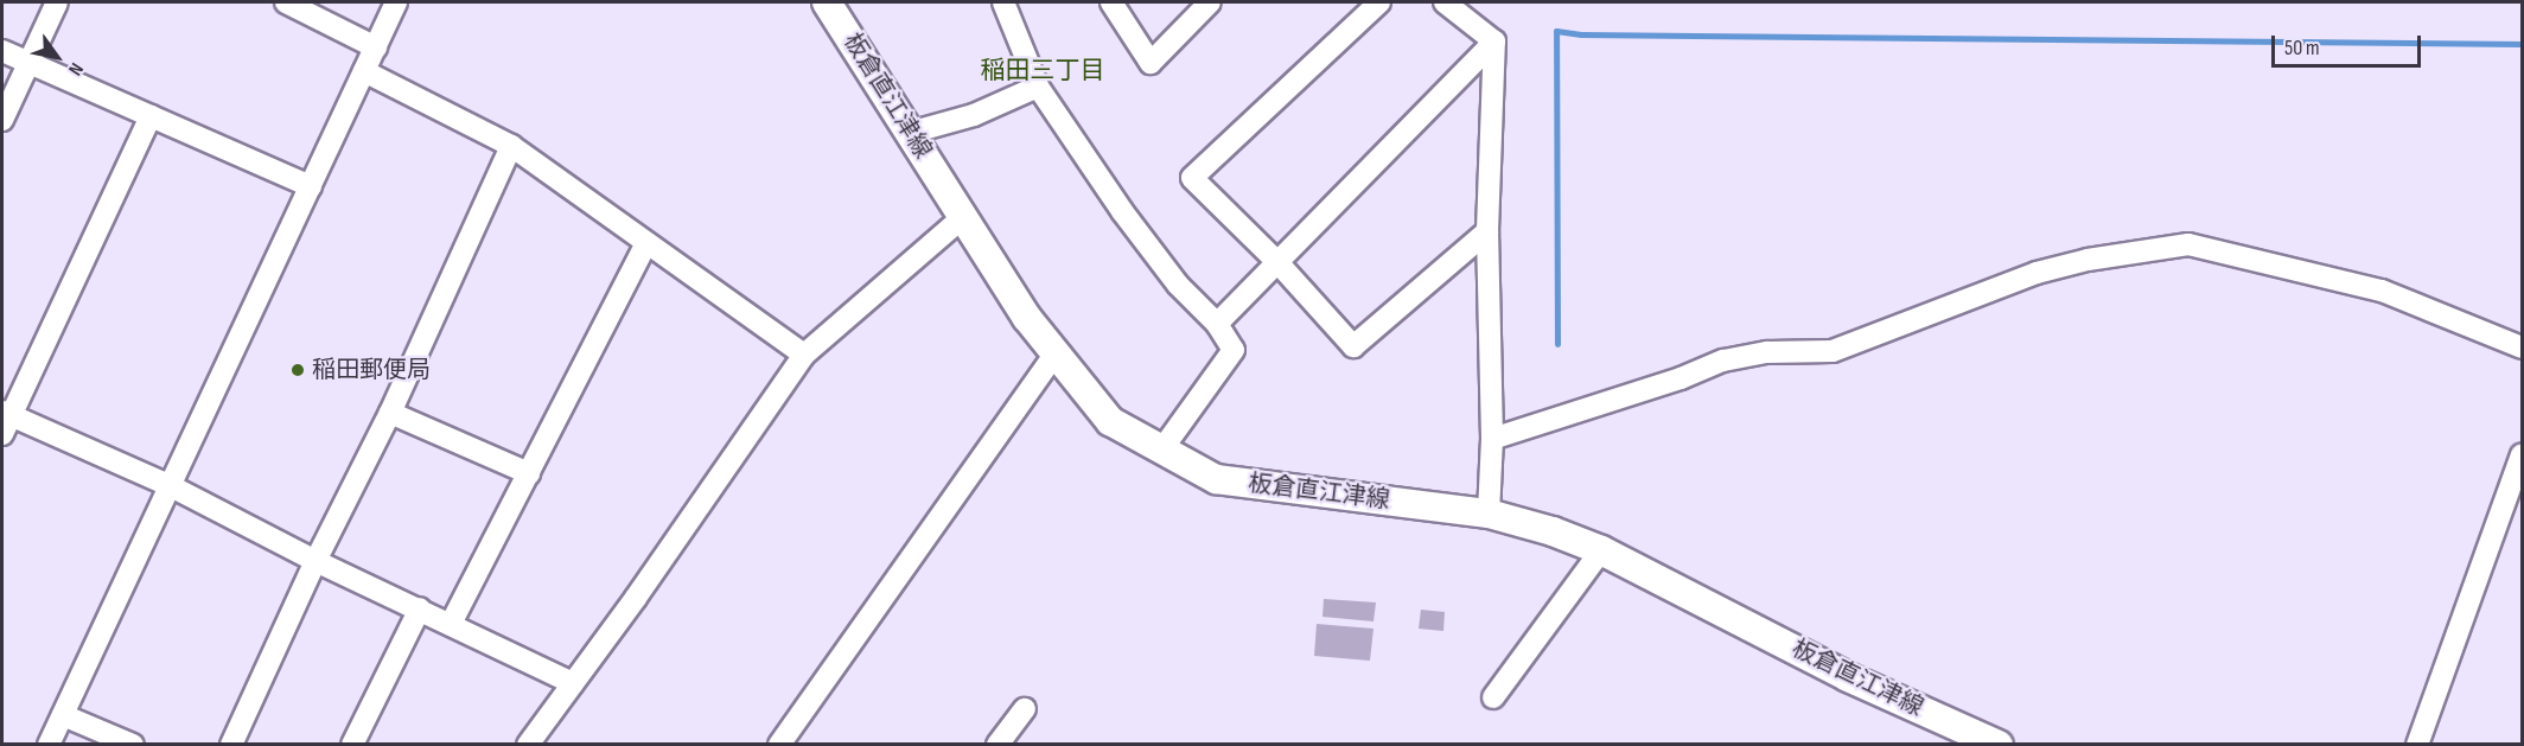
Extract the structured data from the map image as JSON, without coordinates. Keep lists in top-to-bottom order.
{
  "streets": {
    "main road": ["板倉直江津線"]
  },
  "districts": ["稲田三丁目"],
  "places": ["稲田郵便局"],
  "scale_bar": "50 m",
  "north": "bottom right"
}
